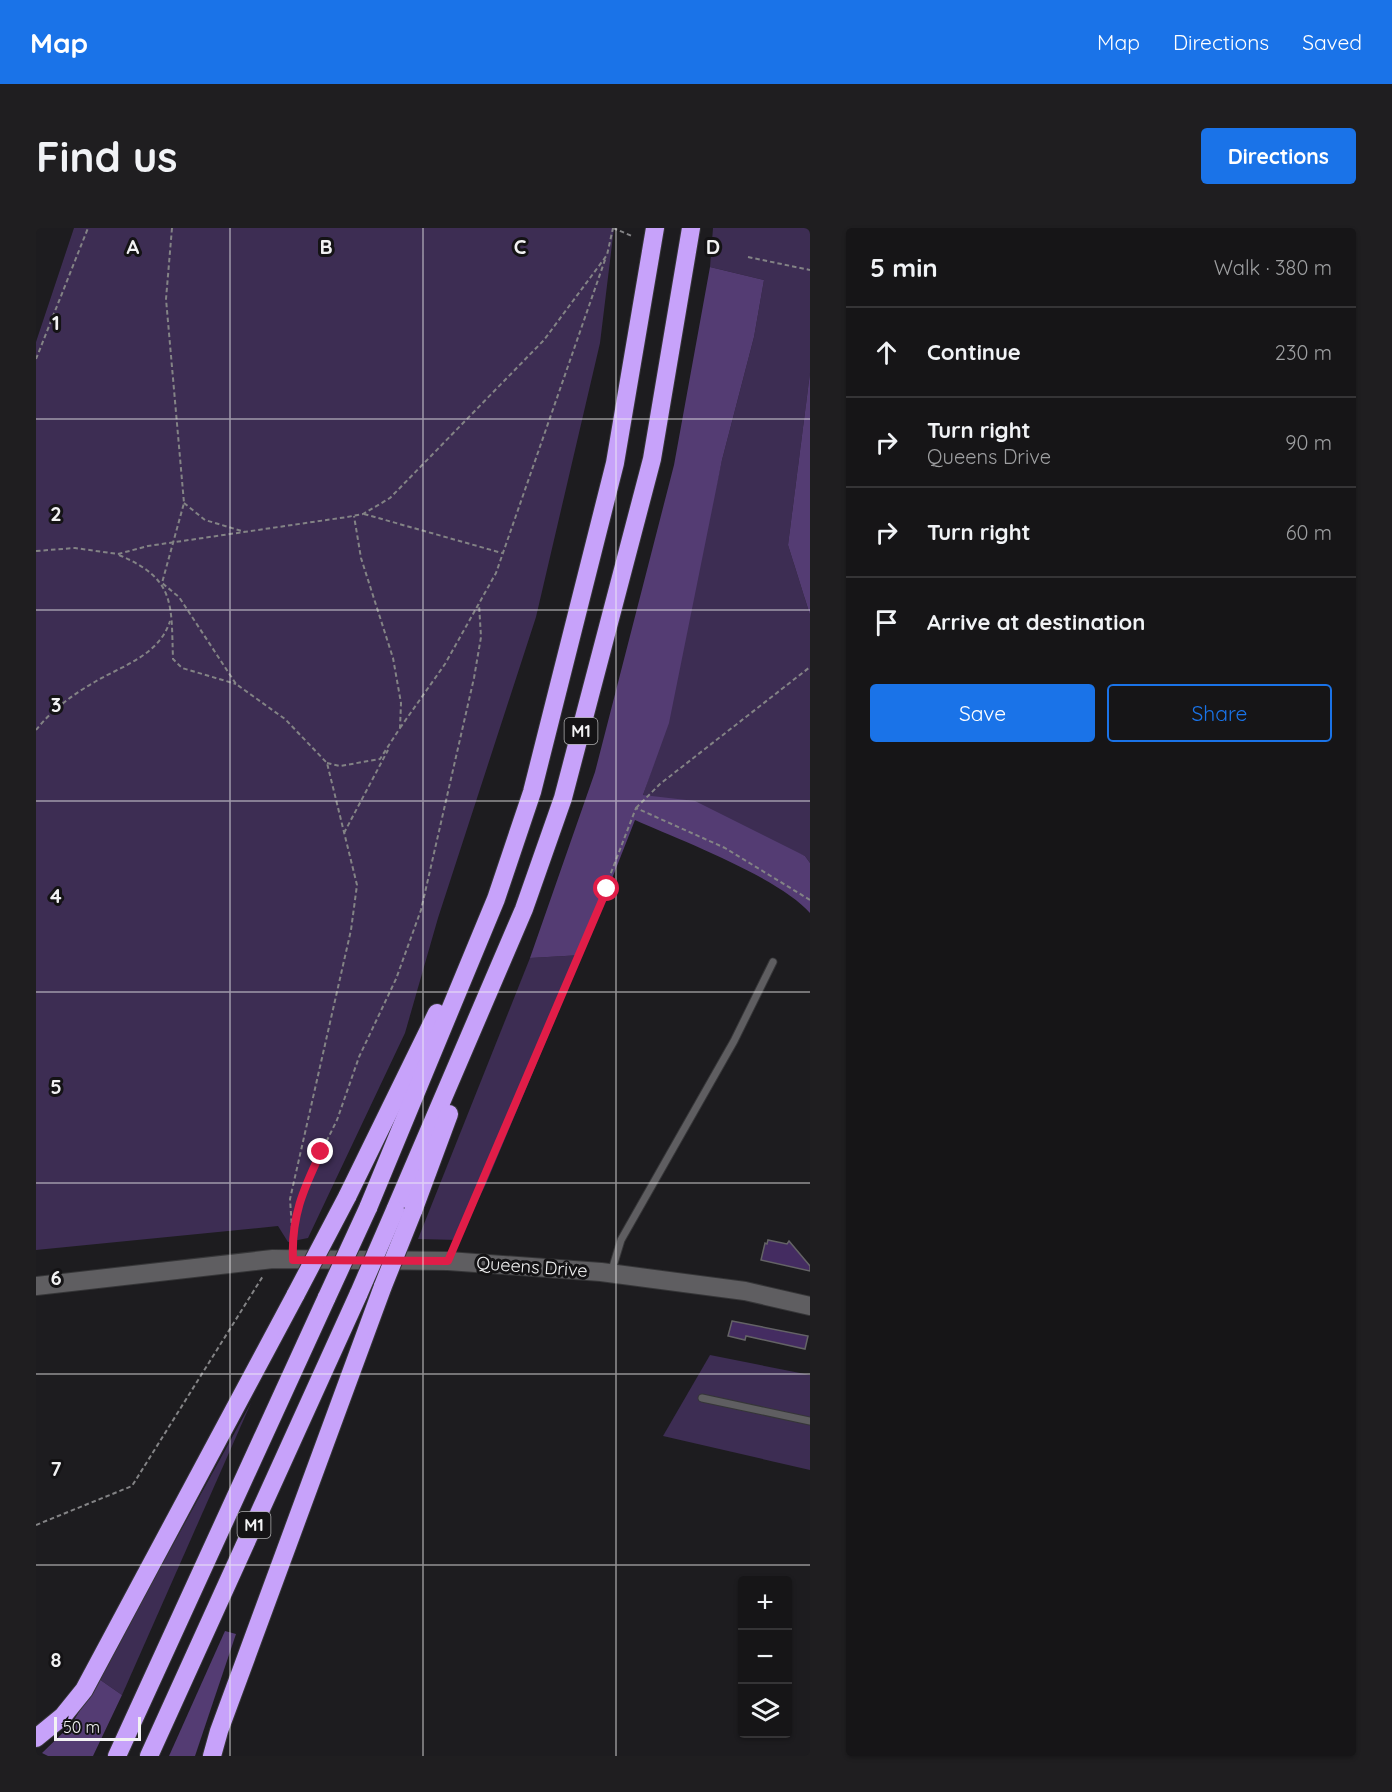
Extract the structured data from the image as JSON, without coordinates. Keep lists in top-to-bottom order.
{
  "streets": {
    "highway": ["M1"],
    "street": ["Queens Drive"]
  },
  "scale_bar": "50 m",
  "page": {
    "header": "Map",
    "nav": ["Map", "Directions", "Saved"],
    "buttons": [
      "Directions",
      ["Save", "Share"]
    ],
    "title": "Find us",
    "heading": ["5 min", "Walk · 380 m"],
    "list": [
      ["Continue", "230 m"],
      ["Turn right", "Queens Drive", "90 m"],
      ["Turn right", "60 m"],
      "Arrive at destination"
    ],
    "map_buttons": ["+", "−"],
    "scale": "50 m"
  },
  "grid": {
    "columns": [
      "A",
      "B",
      "C",
      "D"
    ],
    "rows": [
      "1",
      "2",
      "3",
      "4",
      "5",
      "6",
      "7",
      "8"
    ]
  }
}
